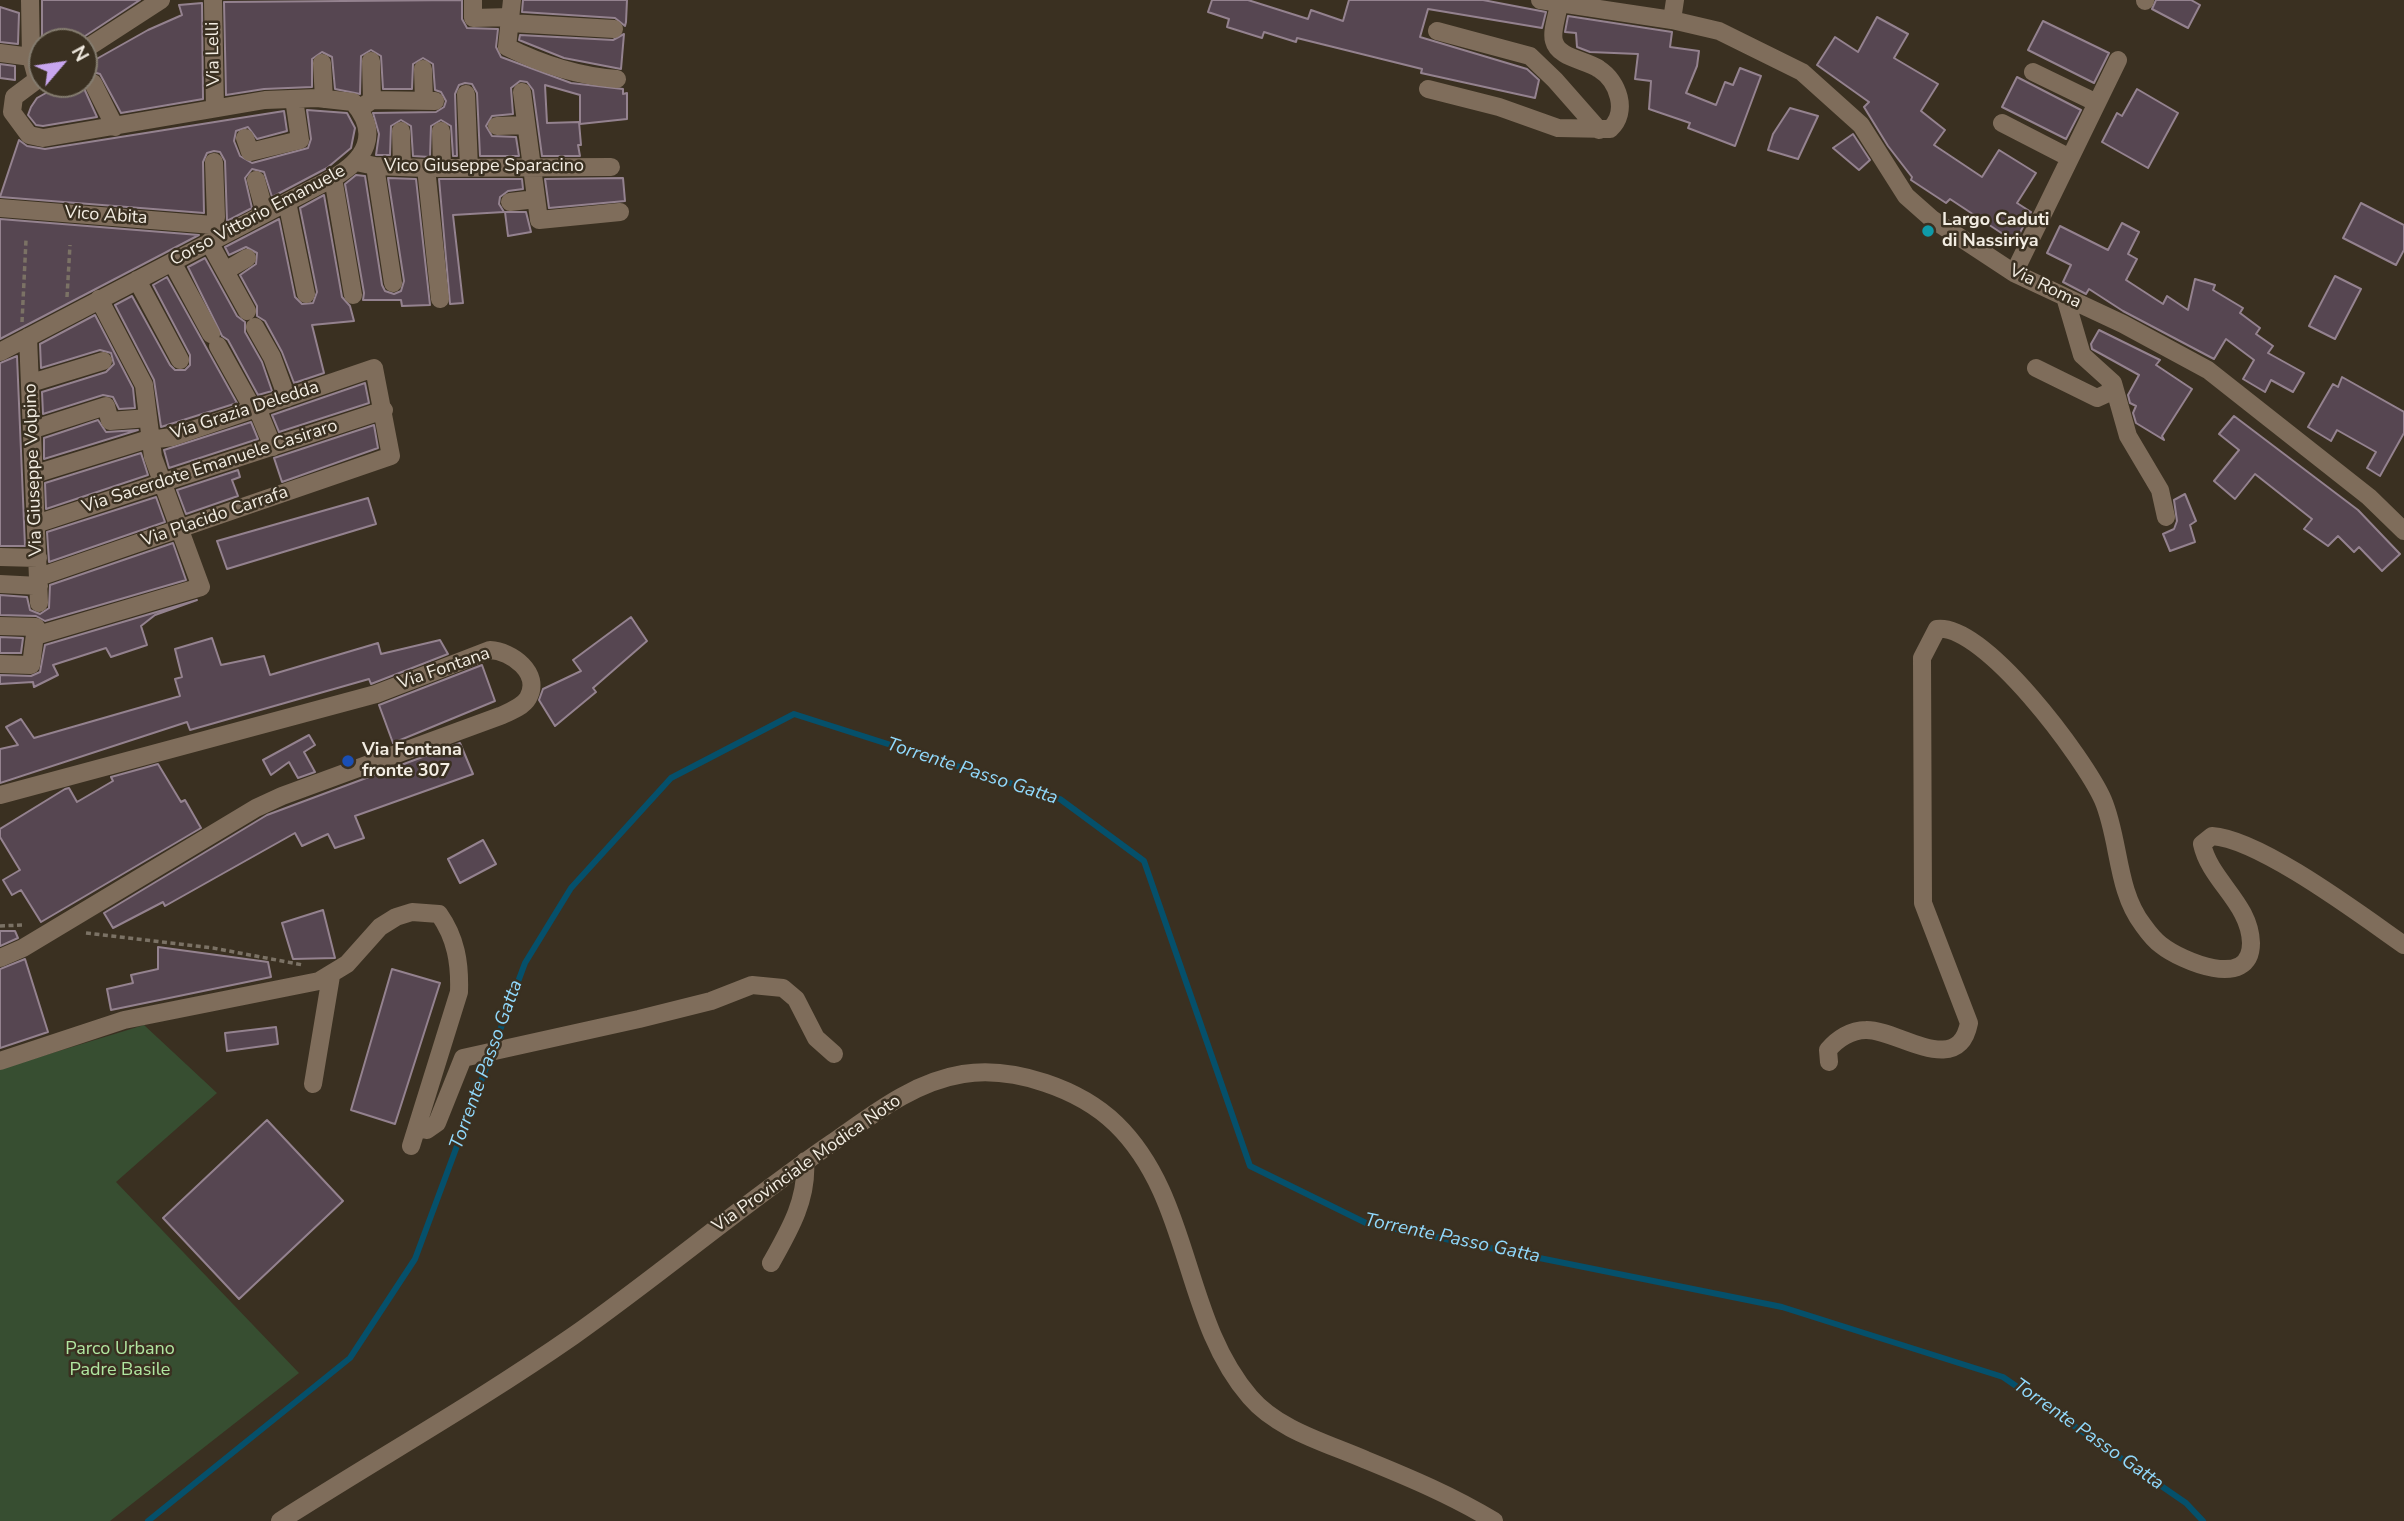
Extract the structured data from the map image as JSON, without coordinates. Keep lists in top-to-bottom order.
{
  "streets": {
    "street": [
      "Via Lelli",
      "Vico Giuseppe Sparacino",
      "Vico Abita",
      "Corso Vittorio Emanuele",
      "Via Roma",
      "Via Grazia Deledda",
      "Via Sacerdote Emanuele Casiraro",
      "Via Giuseppe Volpino",
      "Via Placido Carrafa",
      "Via Fontana",
      "Via Provinciale Modica Noto"
    ]
  },
  "crossings": [
    ["Vico Giuseppe Sparacino", "Corso Vittorio Emanuele"],
    ["Vico Abita", "Corso Vittorio Emanuele"],
    ["Corso Vittorio Emanuele", "Via Giuseppe Volpino"],
    ["Via Grazia Deledda", "Via Sacerdote Emanuele Casiraro"],
    ["Via Grazia Deledda", "Via Giuseppe Volpino"],
    ["Via Grazia Deledda", "Via Placido Carrafa"],
    ["Via Sacerdote Emanuele Casiraro", "Via Giuseppe Volpino"],
    ["Via Sacerdote Emanuele Casiraro", "Via Placido Carrafa"],
    ["Via Giuseppe Volpino", "Via Placido Carrafa"]
  ],
  "water": ["Torrente Passo Gatta"],
  "parks": ["Parco Urbano Padre Basile"],
  "places": ["Largo Caduti di Nassiriya", "Via Fontana fronte 307"],
  "north": "top right"
}
